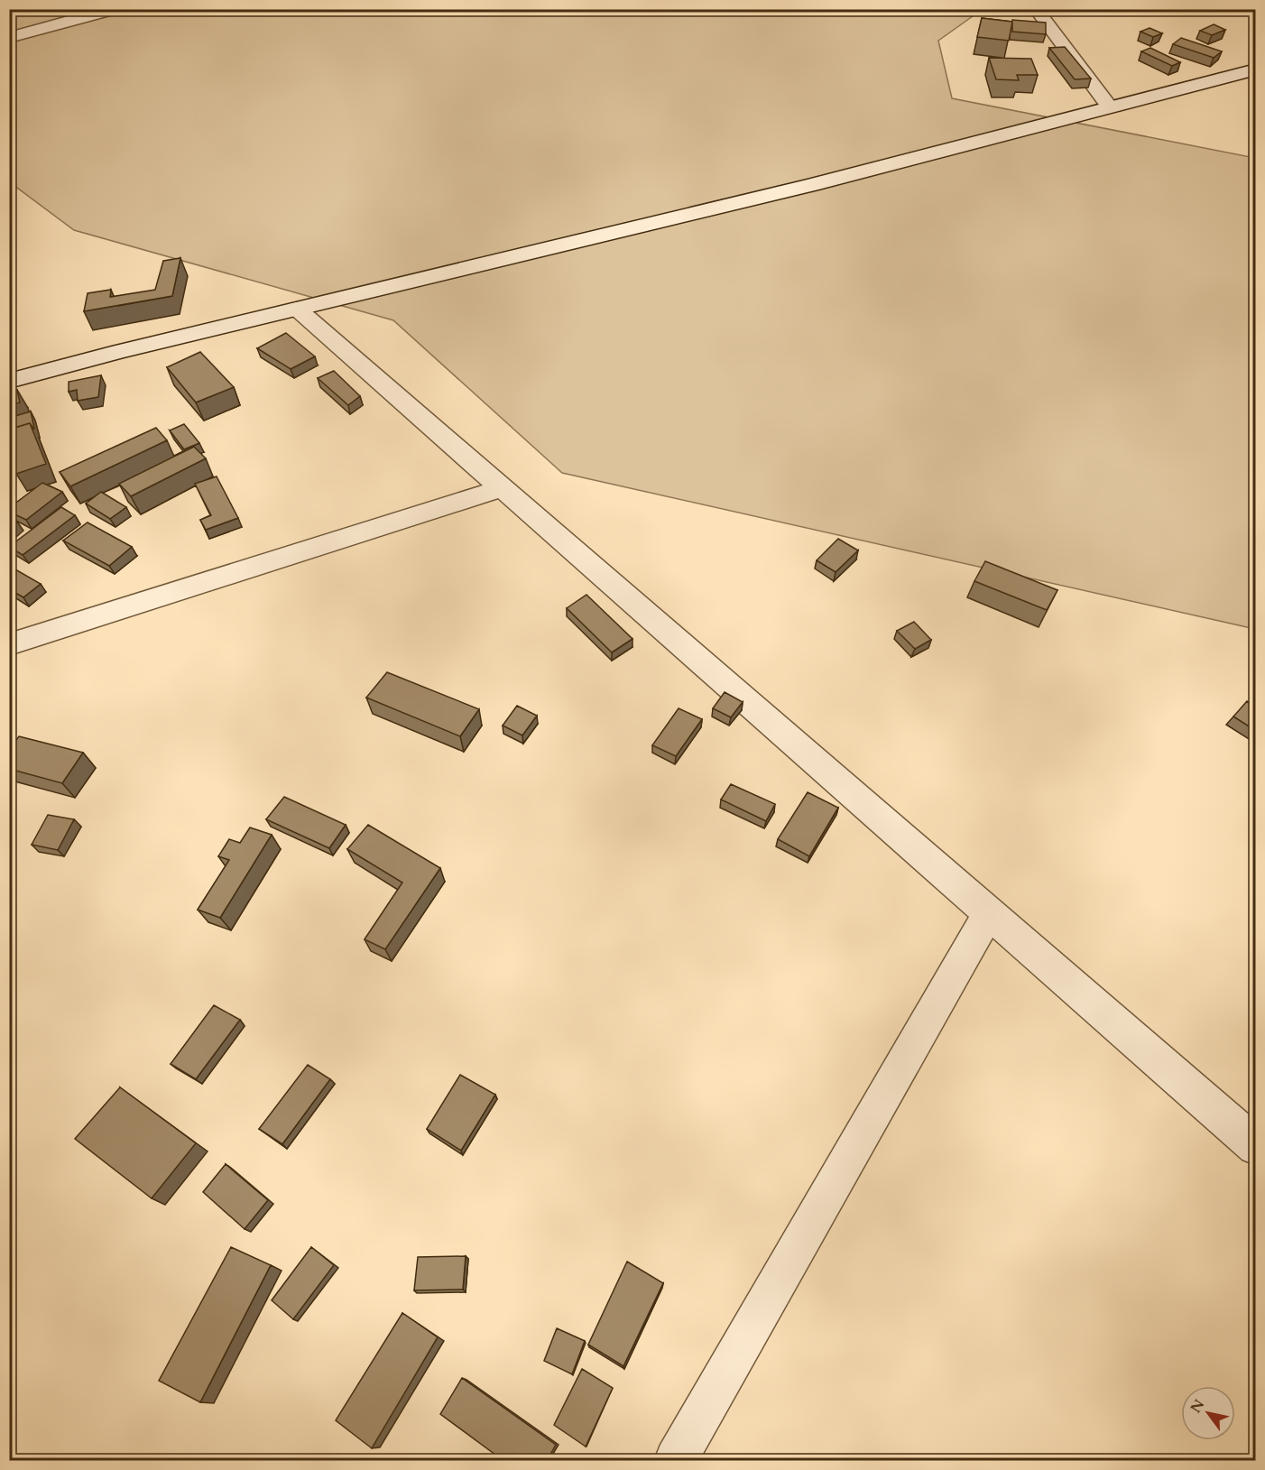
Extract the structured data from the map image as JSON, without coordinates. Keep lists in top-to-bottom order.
{
  "north": "top left"
}
